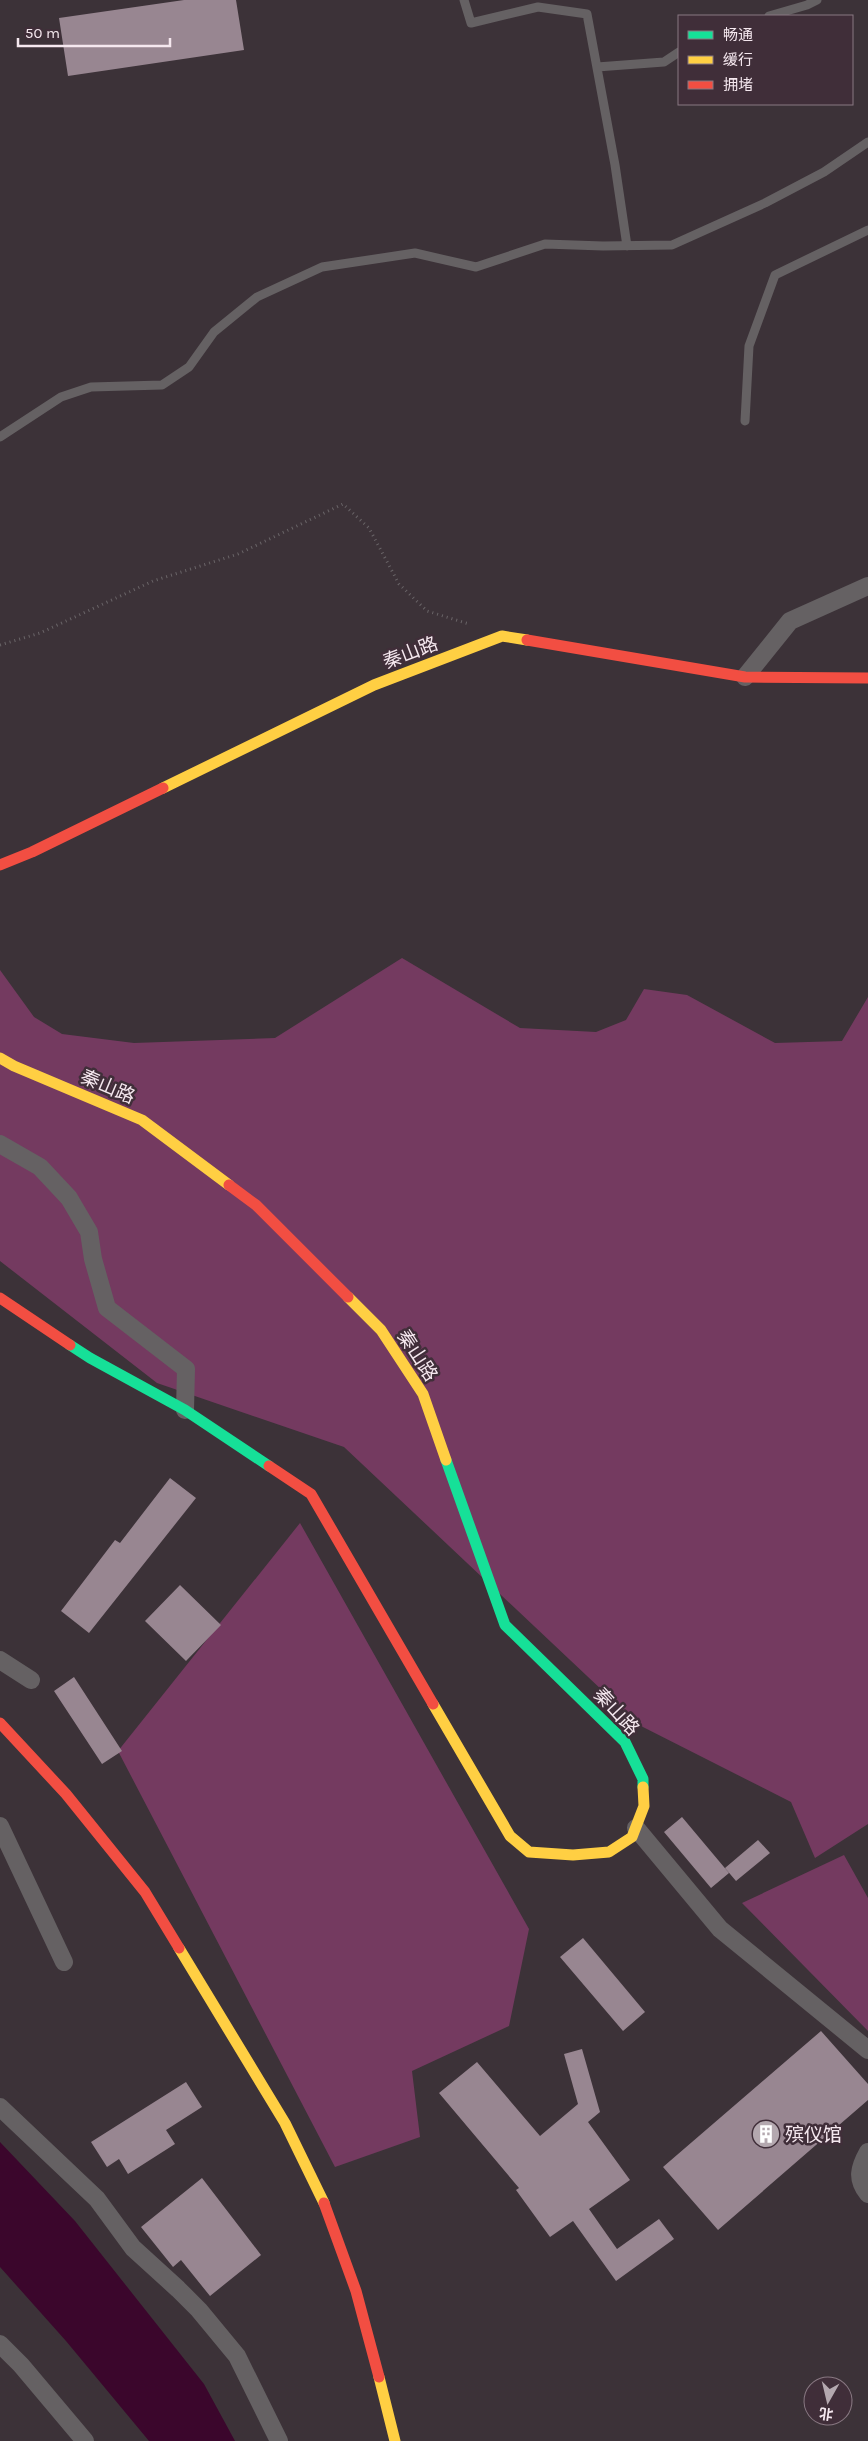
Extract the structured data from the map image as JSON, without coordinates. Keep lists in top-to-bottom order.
{
  "streets": {
    "main road": ["秦山路"]
  },
  "places": {
    "building": ["殡仪馆"]
  },
  "legend": ["畅通", "缓行", "拥堵"],
  "scale_bar": "50 m",
  "north": "bottom"
}
